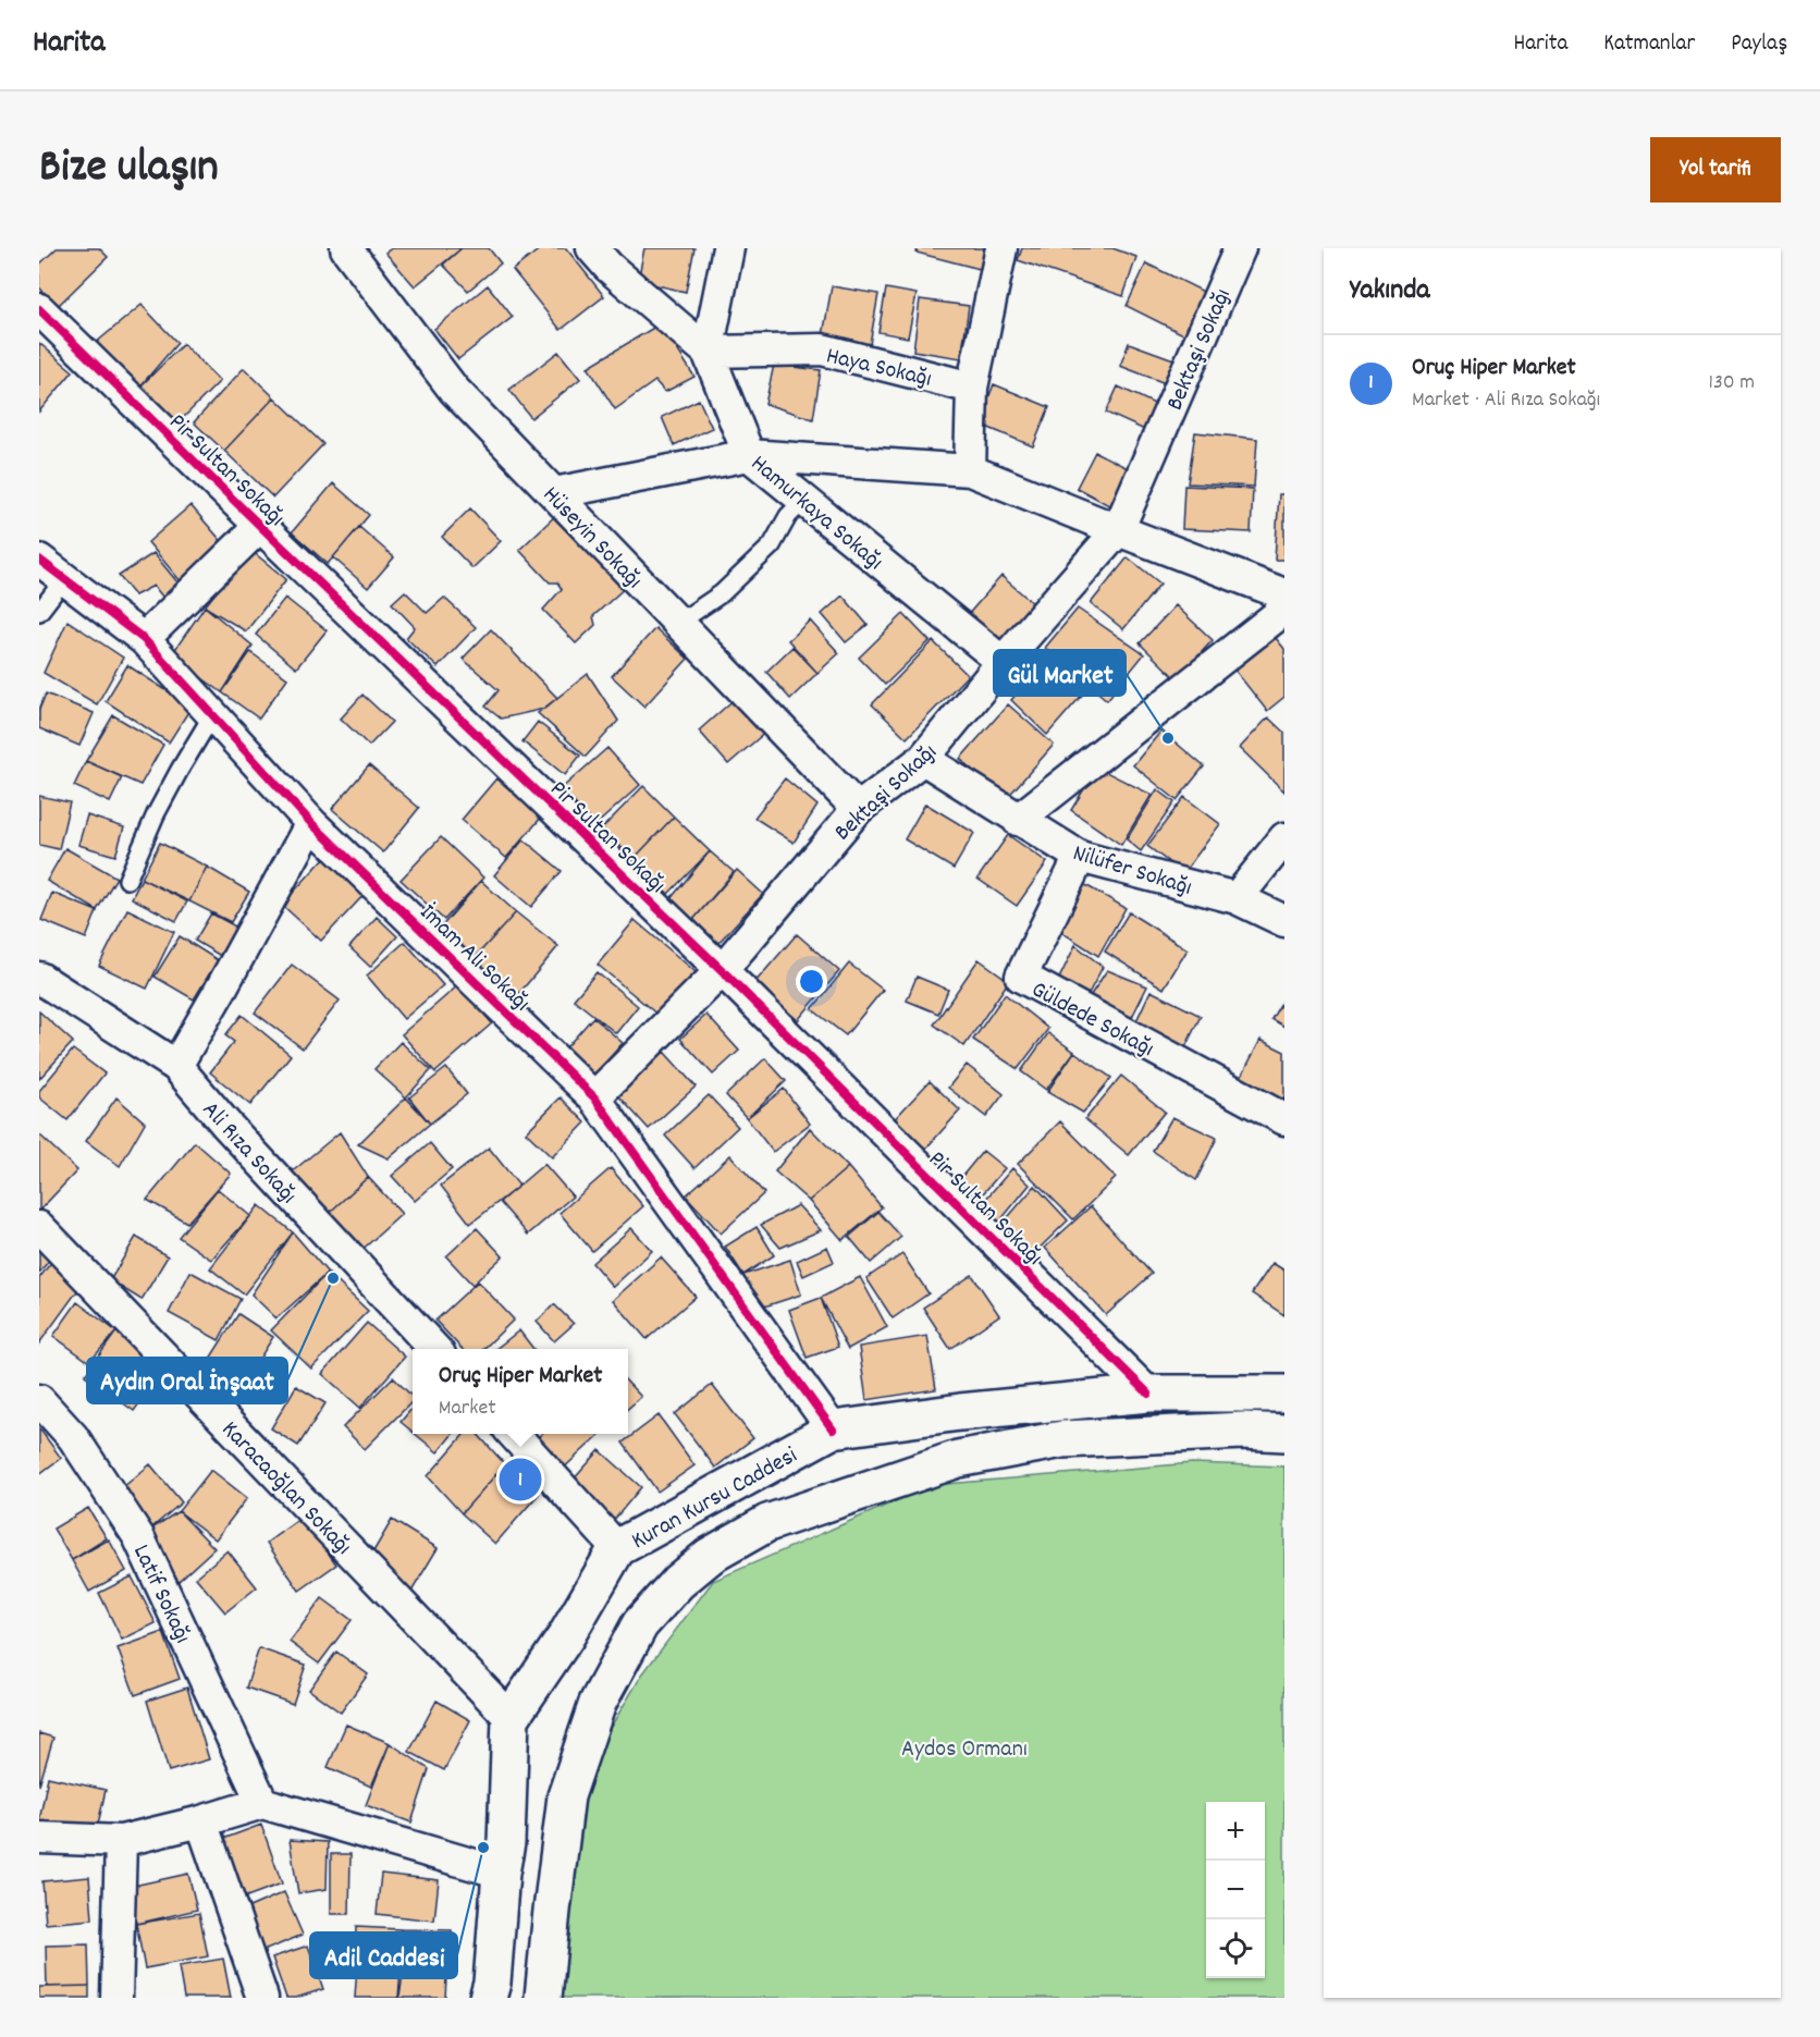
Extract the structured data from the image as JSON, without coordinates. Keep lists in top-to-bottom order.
{
  "streets": {
    "main road": ["Kuran Kursu Caddesi"],
    "street": [
      "Bektaşi Sokağı",
      "Haya Sokağı",
      "Pir Sultan Sokağı",
      "Hamurkaya Sokağı",
      "Hüseyin Sokağı",
      "Nilüfer Sokağı",
      "İmam Ali Sokağı",
      "Güldede Sokağı",
      "Ali Rıza Sokağı",
      "Karacaoğlan Sokağı",
      "Latif Sokağı"
    ]
  },
  "crossings": [
    ["Bektaşi Sokağı", "Pir Sultan Sokağı"],
    ["Bektaşi Sokağı", "Hamurkaya Sokağı"],
    ["Bektaşi Sokağı", "Hüseyin Sokağı"],
    ["Bektaşi Sokağı", "Nilüfer Sokağı"],
    ["Bektaşi Sokağı", "İmam Ali Sokağı"],
    ["Haya Sokağı", "Hamurkaya Sokağı"],
    ["Pir Sultan Sokağı", "Kuran Kursu Caddesi"],
    ["Nilüfer Sokağı", "Güldede Sokağı"],
    ["İmam Ali Sokağı", "Kuran Kursu Caddesi"],
    ["Karacaoğlan Sokağı", "Kuran Kursu Caddesi"]
  ],
  "parks": ["Aydos Ormanı"],
  "places": ["Gül Market", "Aydın Oral İnşaat", "Adil Caddesi"],
  "page": {
    "header": "Harita",
    "nav": ["Harita", "Katmanlar", "Paylaş"],
    "title": "Bize ulaşın",
    "buttons": "Yol tarifi",
    "heading": "Yakında",
    "list": [
      {
        "mark": "1",
        "name": "Oruç Hiper Market",
        "note": "Market · Ali Rıza Sokağı",
        "value": "130 m"
      }
    ],
    "popup": ["Oruç Hiper Market", "Market"],
    "pins": "1",
    "map_buttons": ["+", "−"]
  }
}
